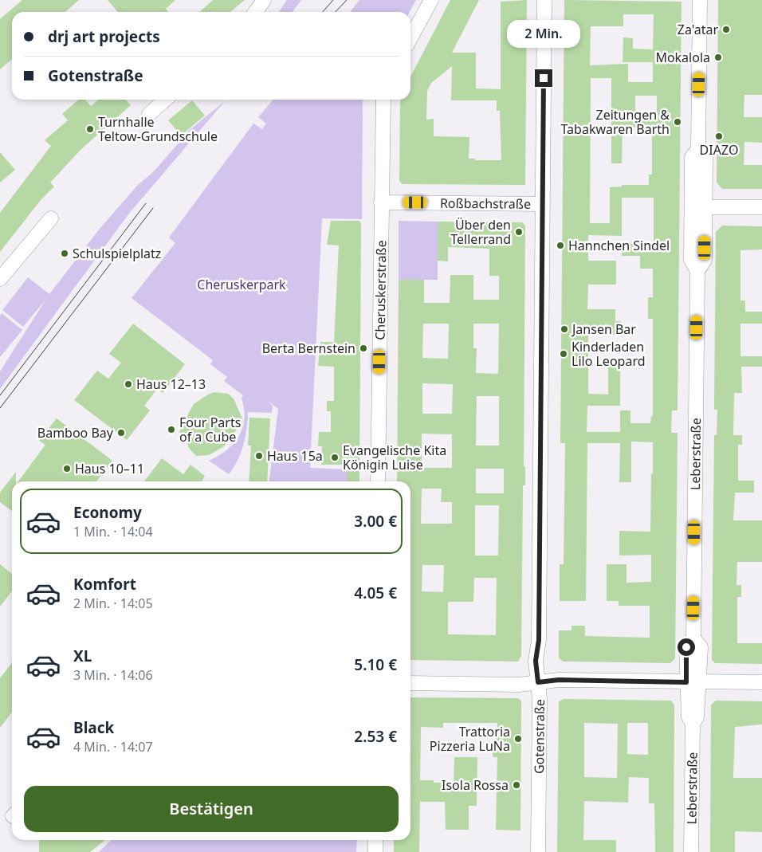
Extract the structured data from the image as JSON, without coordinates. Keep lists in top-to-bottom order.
{
  "streets": {
    "street": [
      "Roßbachstraße",
      "Cheruskerstraße",
      "Leberstraße",
      "Gotenstraße"
    ]
  },
  "crossings": [
    ["Roßbachstraße", "Cheruskerstraße"],
    ["Roßbachstraße", "Gotenstraße"]
  ],
  "parks": ["Cheruskerpark"],
  "places": [
    "Za'atar",
    "Mokalola",
    "Zeitungen & Tabakwaren Barth",
    "Turnhalle Teltow-Grundschule",
    "DIAZO",
    "Über den Tellerrand",
    "Hannchen Sindel",
    "Schulspielplatz",
    "Jansen Bar",
    "Berta Bernstein",
    "Kinderladen Lilo Leopard",
    "Haus 12–13",
    "Four Parts of a Cube",
    "Bamboo Bay",
    "Haus 15a",
    "Evangelische Kita Königin Luise",
    "Haus 10–11",
    "Trattoria Pizzeria LuNa",
    "Isola Rossa"
  ],
  "page": {
    "banner": ["drj art projects", "Gotenstraße"],
    "bubble": "2 Min.",
    "list": [
      {
        "name": "Economy",
        "note": "1 Min. · 14:04",
        "value": "3.00 €"
      },
      {
        "name": "Komfort",
        "note": "2 Min. · 14:05",
        "value": "4.05 €"
      },
      {
        "name": "XL",
        "note": "3 Min. · 14:06",
        "value": "5.10 €"
      },
      {
        "name": "Black",
        "note": "4 Min. · 14:07",
        "value": "2.53 €"
      }
    ],
    "buttons": "Bestätigen"
  }
}
